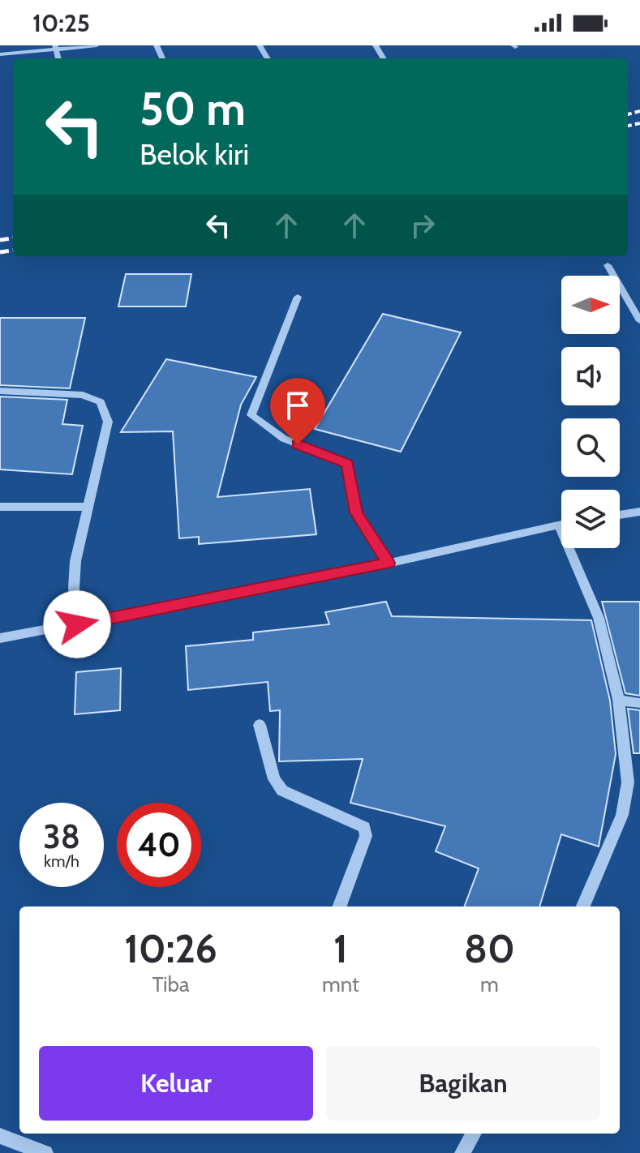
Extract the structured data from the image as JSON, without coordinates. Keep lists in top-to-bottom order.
{
  "north": "right",
  "page": {
    "status": "10:25",
    "turn": ["50 m", "Belok kiri"],
    "speed": "38 km/h",
    "limit": "40",
    "eta": [
      "10:26",
      "Tiba",
      "1",
      "mnt",
      "80",
      "m"
    ],
    "buttons": ["Keluar", "Bagikan"]
  }
}
